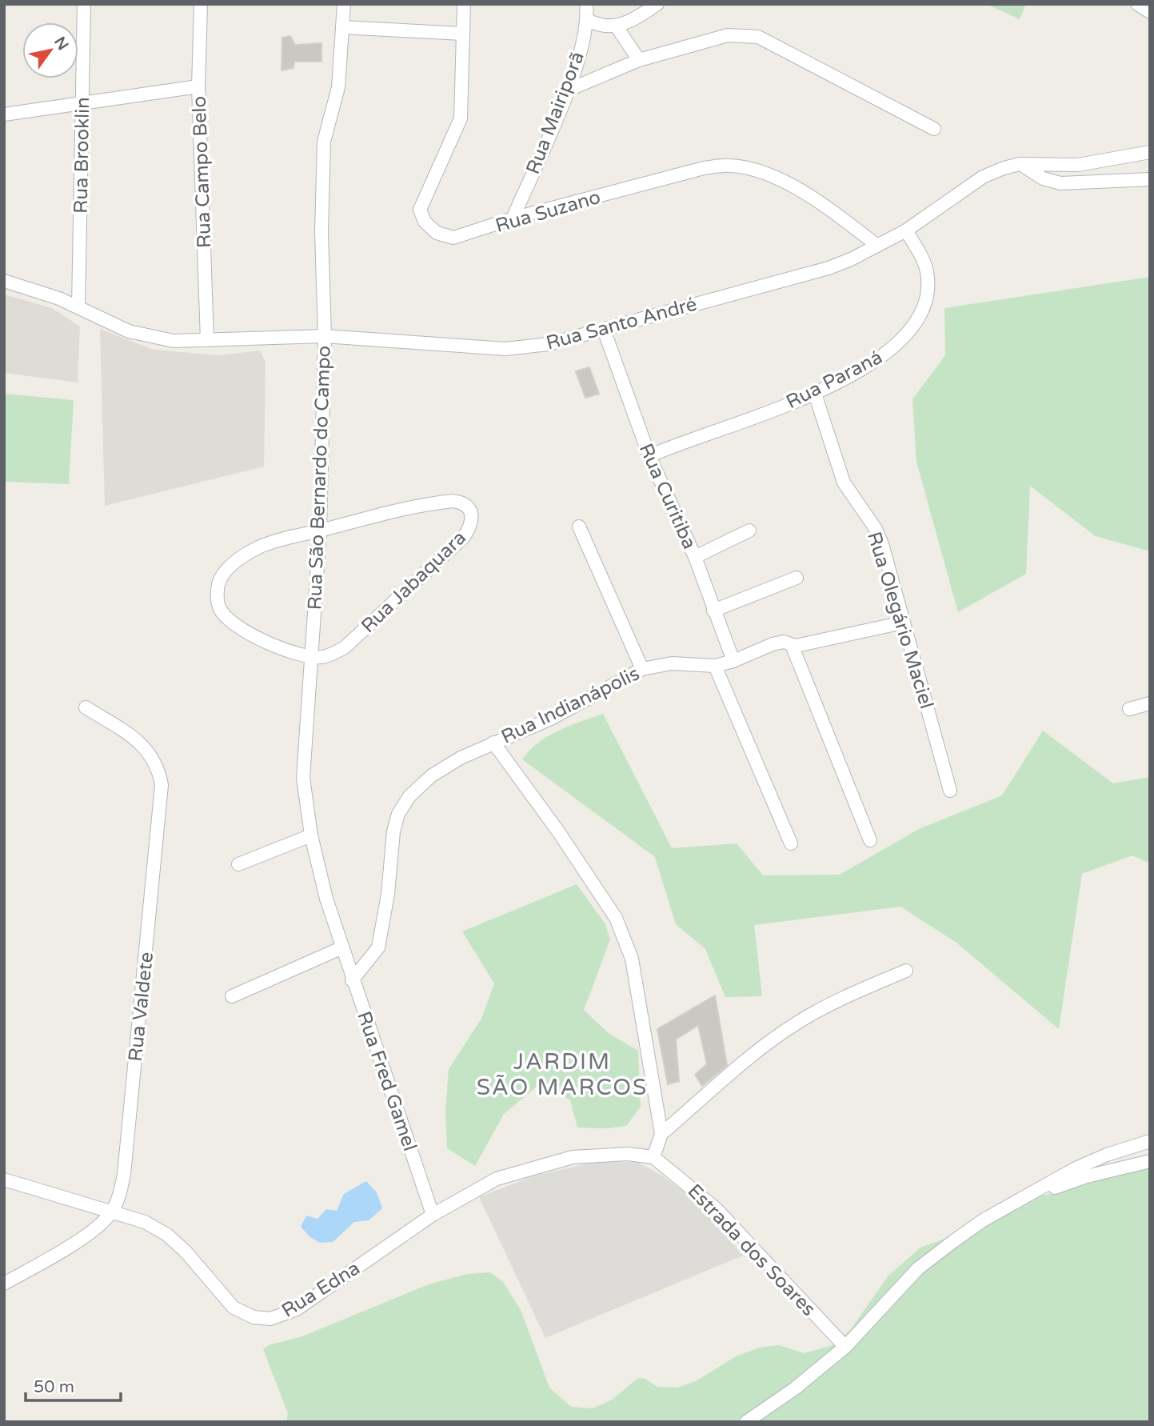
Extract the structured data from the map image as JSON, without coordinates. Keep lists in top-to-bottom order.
{
  "streets": {
    "street": [
      "Rua Mairiporã",
      "Rua Brooklin",
      "Rua Campo Belo",
      "Rua Suzano",
      "Rua Santo André",
      "Rua Paraná",
      "Rua São Bernardo do Campo",
      "Rua Curitiba",
      "Rua Jabaquara",
      "Rua Olegário Maciel",
      "Rua Indianápolis",
      "Rua Valdete",
      "Rua Fred Gamel",
      "Estrada dos Soares",
      "Rua Edna"
    ]
  },
  "crossings": [
    ["Rua Mairiporã", "Rua Suzano"],
    ["Rua Brooklin", "Rua Santo André"],
    ["Rua Campo Belo", "Rua Santo André"],
    ["Rua Suzano", "Rua Santo André"],
    ["Rua Santo André", "Rua Paraná"],
    ["Rua Santo André", "Rua São Bernardo do Campo"],
    ["Rua Santo André", "Rua Curitiba"],
    ["Rua Paraná", "Rua Curitiba"],
    ["Rua Paraná", "Rua Olegário Maciel"],
    ["Rua São Bernardo do Campo", "Rua Jabaquara"],
    ["Rua São Bernardo do Campo", "Rua Fred Gamel"],
    ["Rua Curitiba", "Rua Indianápolis"],
    ["Rua Olegário Maciel", "Rua Indianápolis"],
    ["Rua Indianápolis", "Rua Fred Gamel"],
    ["Rua Valdete", "Rua Edna"],
    ["Rua Fred Gamel", "Rua Edna"]
  ],
  "districts": ["JARDIM SÃO MARCOS"],
  "scale_bar": "50 m",
  "north": "top right"
}
